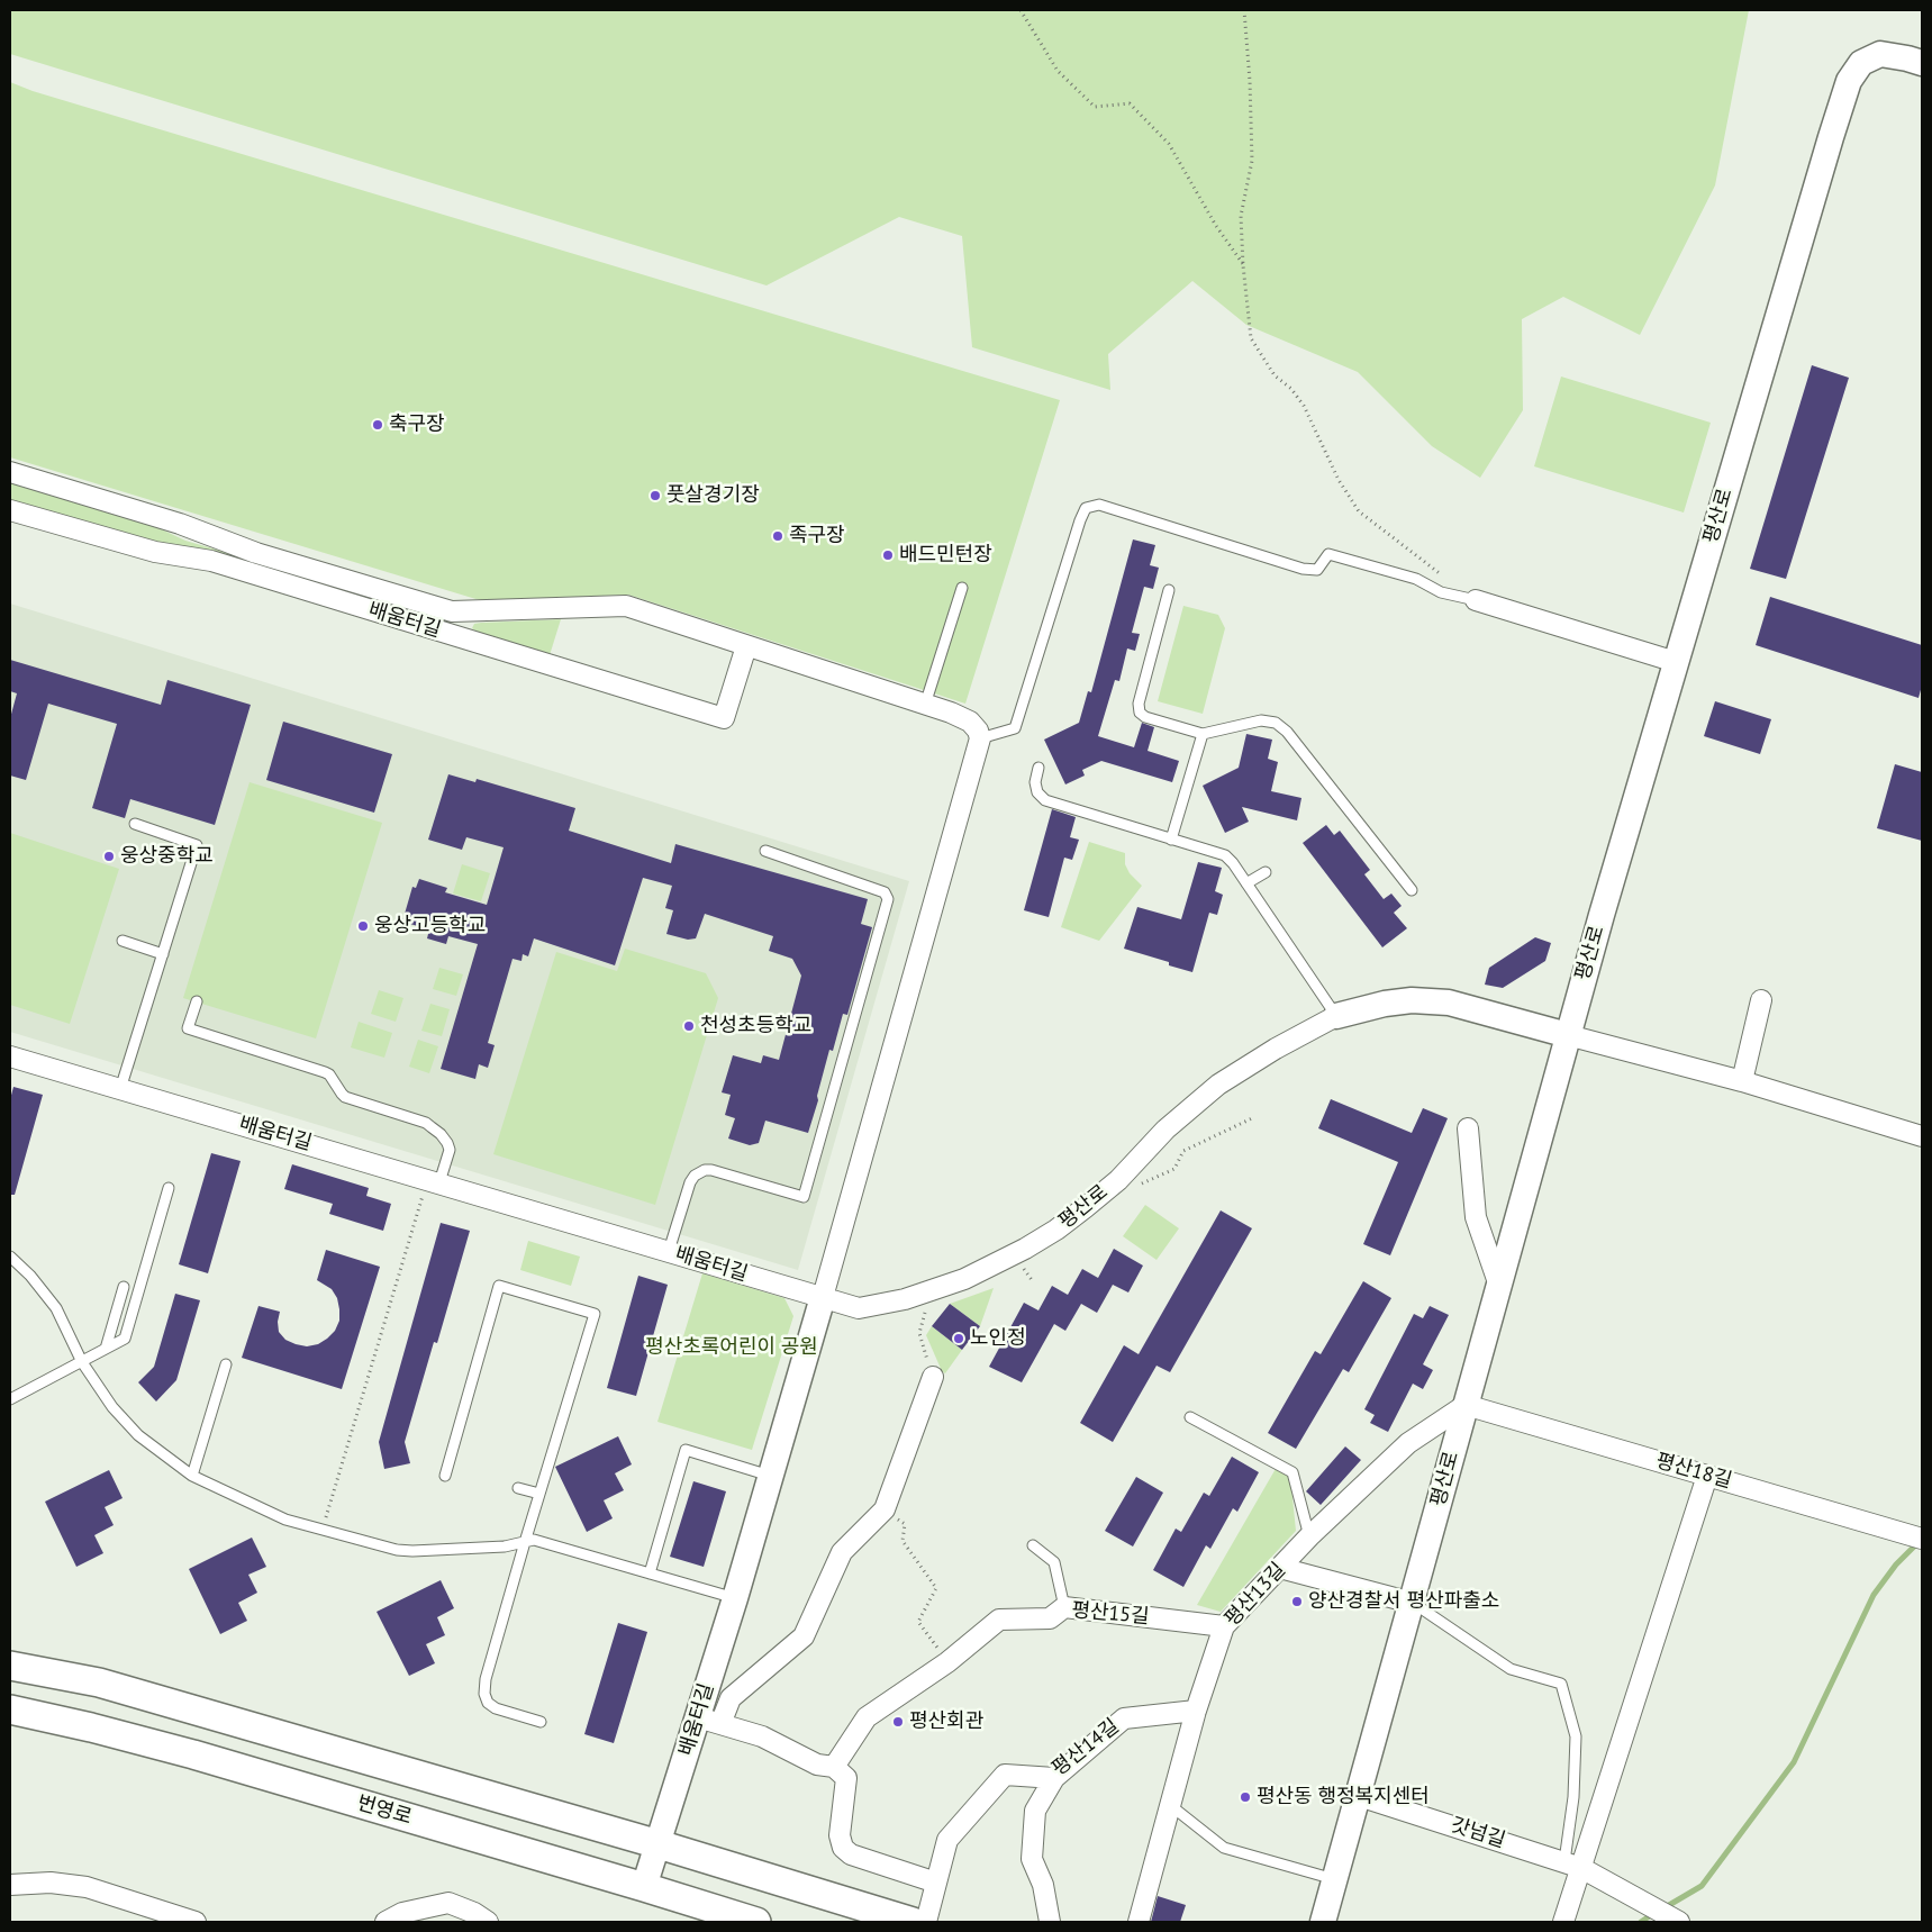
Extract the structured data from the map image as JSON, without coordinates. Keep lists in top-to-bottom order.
{
  "streets": {
    "main road": ["번영로"],
    "street": [
      "평산로",
      "배움터길",
      "평산18길",
      "평산13길",
      "평산15길",
      "평산14길",
      "갓넘길"
    ]
  },
  "crossings": [
    ["평산로", "배움터길"],
    ["평산로", "평산18길"],
    ["평산로", "평산13길"],
    ["평산로", "갓넘길"],
    ["배움터길", "번영로"],
    ["평산18길", "평산13길"],
    ["평산13길", "평산15길"],
    ["평산13길", "평산14길"]
  ],
  "parks": ["평산초록어린이 공원"],
  "places": [
    "축구장",
    "풋살경기장",
    "족구장",
    "배드민턴장",
    "웅상중학교",
    "웅상고등학교",
    "천성초등학교",
    "노인정",
    "양산경찰서 평산파출소",
    "평산회관",
    "평산동 행정복지센터"
  ]
}
